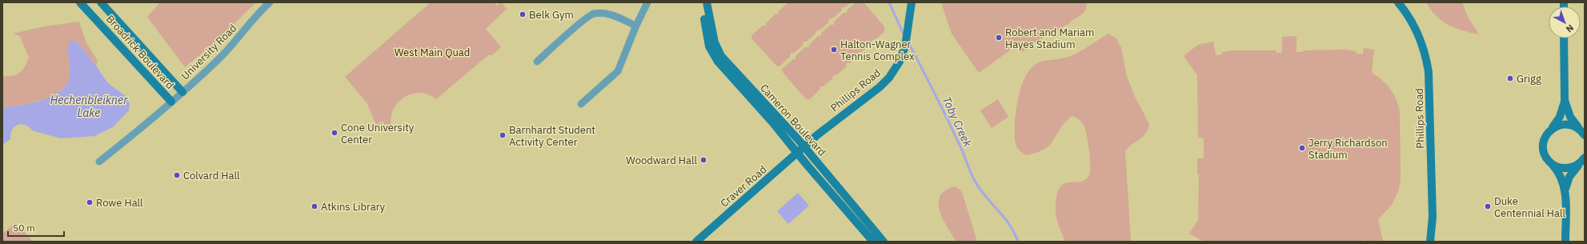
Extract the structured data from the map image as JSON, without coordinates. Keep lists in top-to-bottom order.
{
  "streets": {
    "street": [
      "Broadrick Boulevard",
      "University Road",
      "Phillips Road",
      "Cameron Boulevard",
      "Craver Road"
    ]
  },
  "crossings": [
    ["Broadrick Boulevard", "University Road"],
    ["Phillips Road", "Cameron Boulevard"],
    ["Phillips Road", "Craver Road"],
    ["Cameron Boulevard", "Craver Road"]
  ],
  "water": ["Hechenbleikner Lake", "Toby Creek"],
  "parks": ["West Main Quad"],
  "places": [
    "Belk Gym",
    "Robert and Mariam Hayes Stadium",
    "Halton-Wagner Tennis Complex",
    "Grigg",
    "Cone University Center",
    "Barnhardt Student Activity Center",
    "Jerry Richardson Stadium",
    "Woodward Hall",
    "Colvard Hall",
    "Rowe Hall",
    "Atkins Library",
    "Duke Centennial Hall"
  ],
  "scale_bar": "50 m",
  "north": "bottom right"
}
